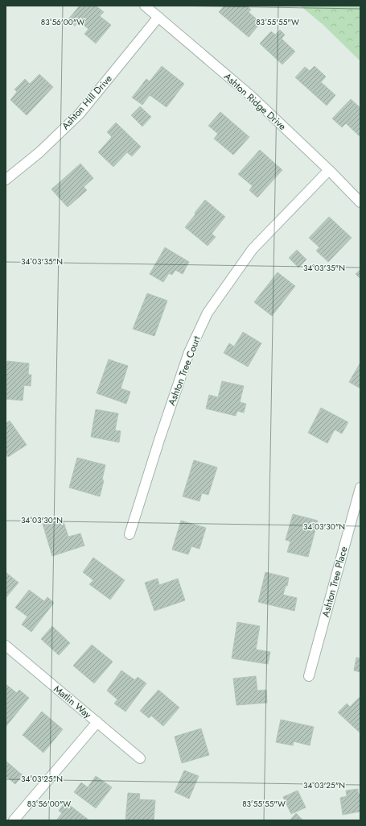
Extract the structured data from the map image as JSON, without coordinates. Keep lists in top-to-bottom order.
{
  "streets": {
    "street": [
      "Ashton Ridge Drive",
      "Ashton Hill Drive",
      "Ashton Tree Court",
      "Ashton Tree Place",
      "Matlin Way"
    ]
  },
  "crossings": [
    ["Ashton Ridge Drive", "Ashton Hill Drive"],
    ["Ashton Ridge Drive", "Ashton Tree Court"]
  ],
  "coordinates": [
    "83°56'00\"W",
    "83°55'55\"W",
    "34°03'35\"N",
    "34°03'30\"N",
    "34°03'25\"N"
  ]
}
